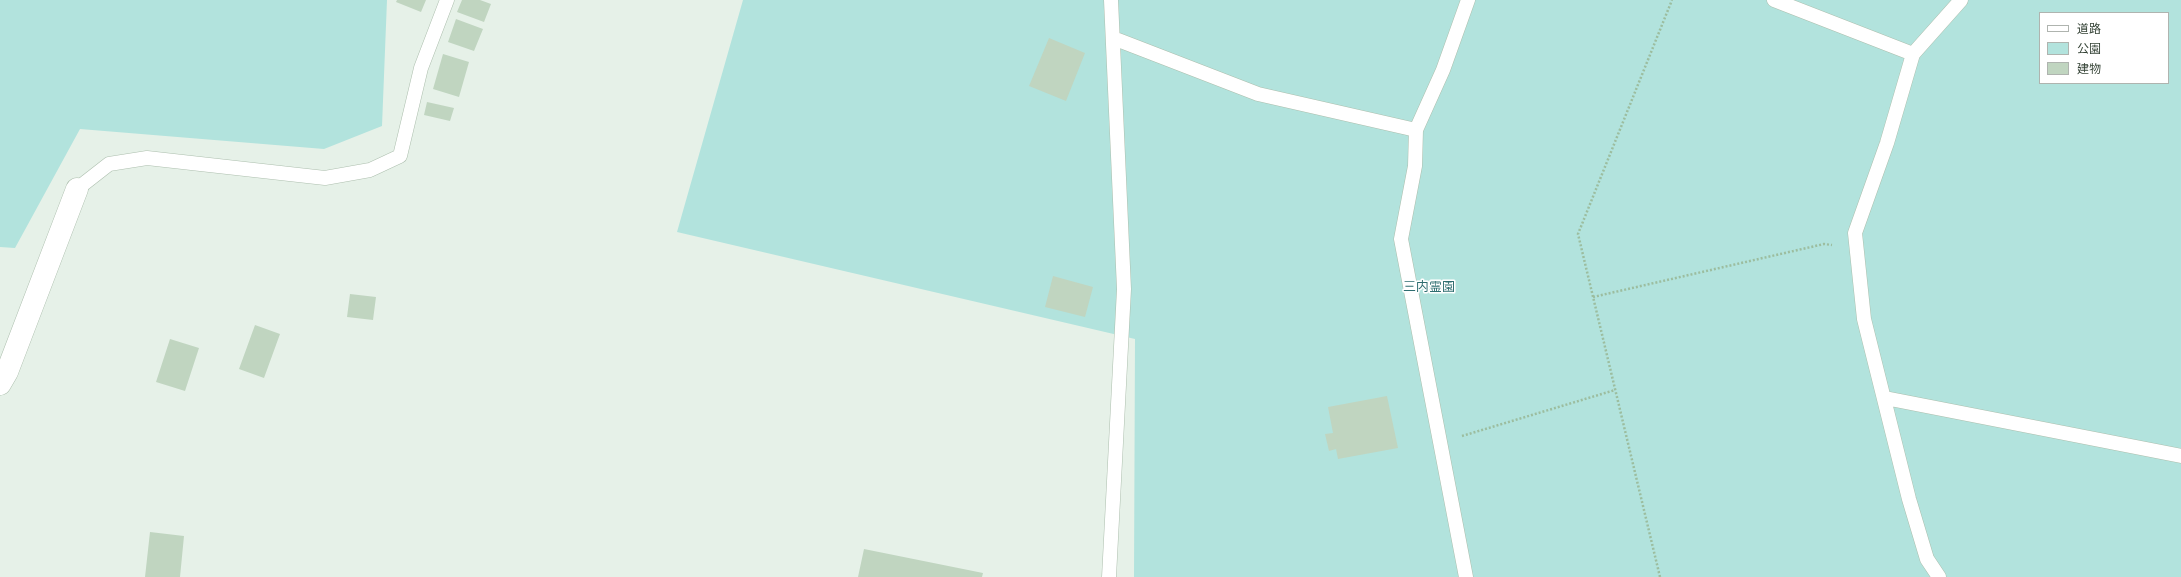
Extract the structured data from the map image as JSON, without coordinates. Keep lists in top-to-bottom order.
{
  "parks": ["三内霊園"],
  "legend": ["道路", "公園", "建物"]
}
